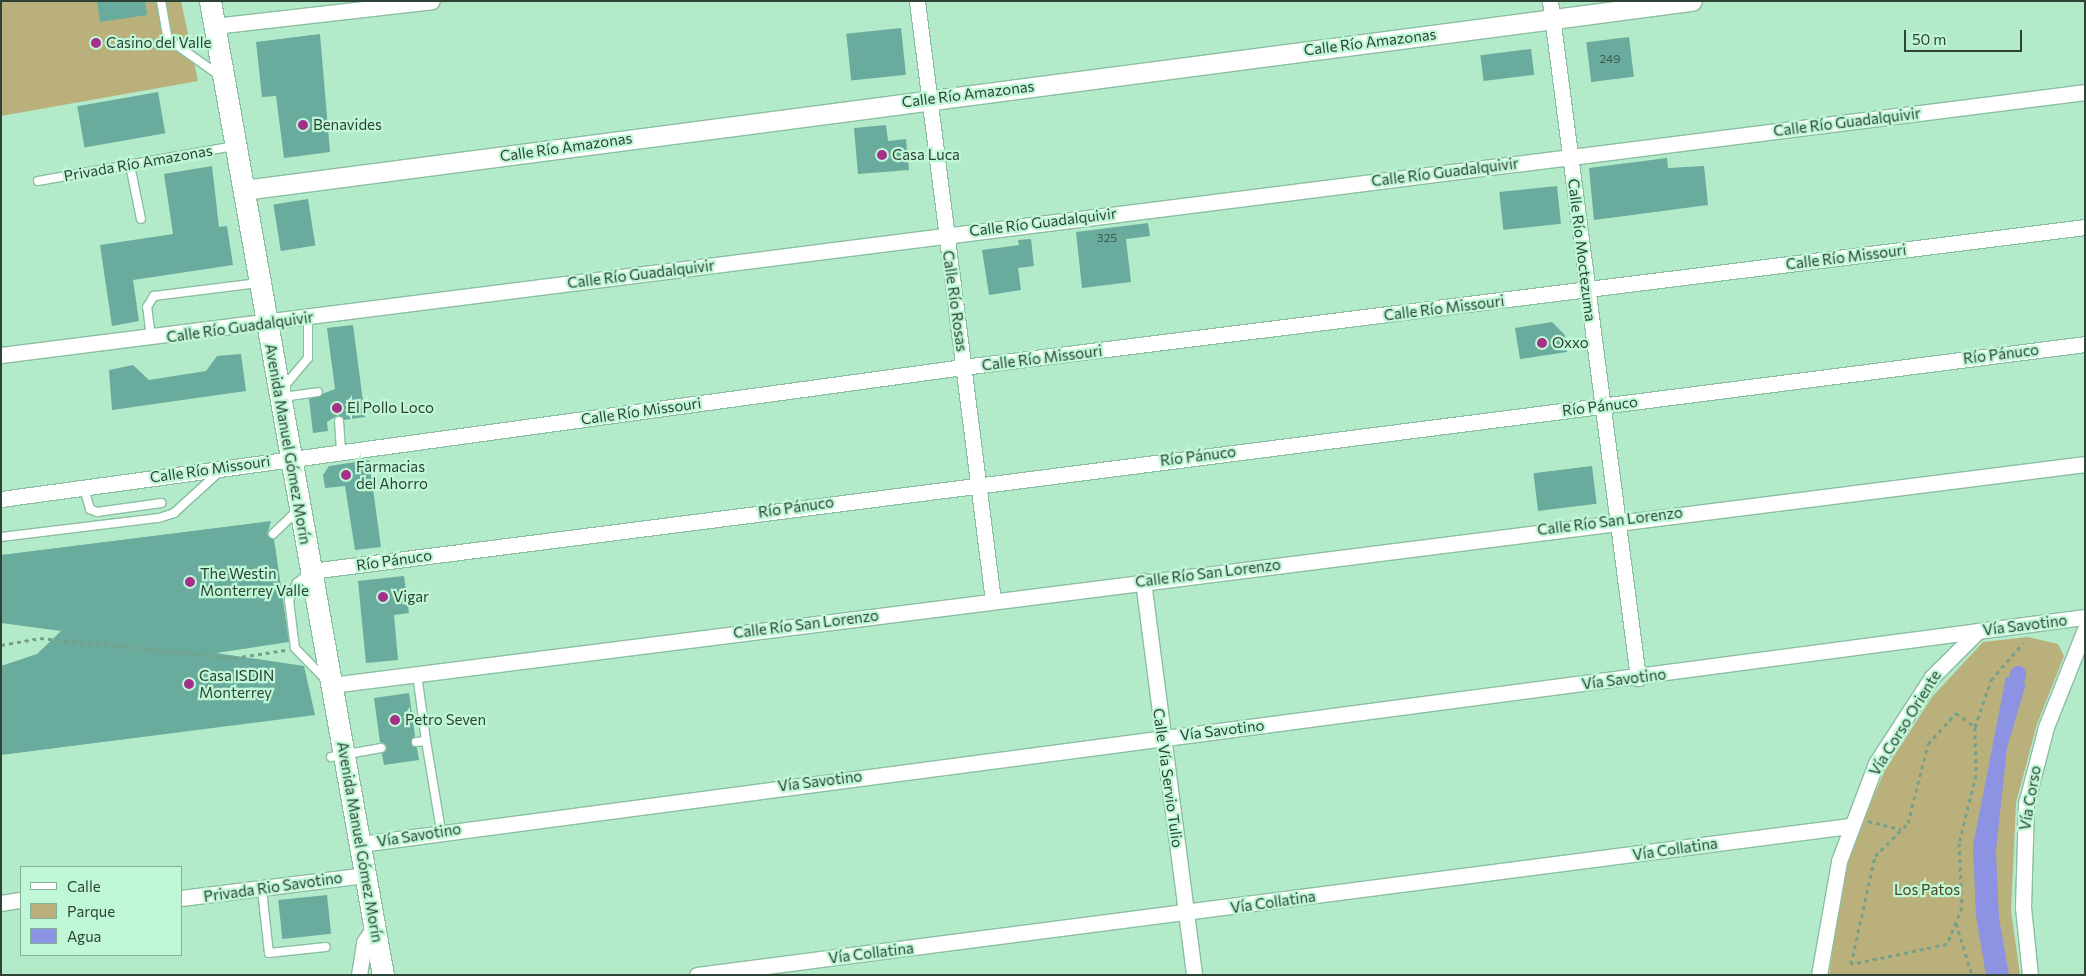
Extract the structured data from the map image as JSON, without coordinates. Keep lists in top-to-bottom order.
{
  "streets": {
    "main road": ["Avenida Manuel Gómez Morín"],
    "street": [
      "Calle Río Amazonas",
      "Calle Río Guadalquivir",
      "Calle Río Moctezuma",
      "Calle Río Missouri",
      "Calle Río Rosas",
      "Río Pánuco",
      "Calle Río San Lorenzo",
      "Vía Savotino",
      "Vía Corso Oriente",
      "Calle Vía Servio Tulio",
      "Vía Corso",
      "Vía Collatina",
      "Privada Rio Savotino"
    ],
    "lane": ["Privada Río Amazonas"]
  },
  "crossings": [
    ["Calle Río Amazonas", "Calle Río Moctezuma"],
    ["Calle Río Amazonas", "Calle Río Rosas"],
    ["Calle Río Amazonas", "Avenida Manuel Gómez Morín"],
    ["Calle Río Guadalquivir", "Calle Río Moctezuma"],
    ["Calle Río Guadalquivir", "Calle Río Rosas"],
    ["Calle Río Guadalquivir", "Avenida Manuel Gómez Morín"],
    ["Privada Río Amazonas", "Avenida Manuel Gómez Morín"],
    ["Calle Río Moctezuma", "Calle Río Missouri"],
    ["Calle Río Moctezuma", "Río Pánuco"],
    ["Calle Río Moctezuma", "Calle Río San Lorenzo"],
    ["Calle Río Moctezuma", "Vía Savotino"],
    ["Calle Río Missouri", "Calle Río Rosas"],
    ["Calle Río Missouri", "Avenida Manuel Gómez Morín"],
    ["Calle Río Rosas", "Río Pánuco"],
    ["Calle Río Rosas", "Calle Río San Lorenzo"],
    ["Río Pánuco", "Avenida Manuel Gómez Morín"],
    ["Avenida Manuel Gómez Morín", "Calle Río San Lorenzo"],
    ["Avenida Manuel Gómez Morín", "Vía Savotino"],
    ["Avenida Manuel Gómez Morín", "Privada Rio Savotino"],
    ["Calle Río San Lorenzo", "Calle Vía Servio Tulio"],
    ["Vía Savotino", "Vía Corso Oriente"],
    ["Vía Savotino", "Calle Vía Servio Tulio"],
    ["Vía Corso Oriente", "Vía Collatina"],
    ["Calle Vía Servio Tulio", "Vía Collatina"]
  ],
  "parks": ["Los Patos"],
  "places": [
    "Casino del Valle",
    "Benavides",
    "Casa Luca",
    "Oxxo",
    "El Pollo Loco",
    "Farmacias del Ahorro",
    "The Westin Monterrey Valle",
    "Vigar",
    "Casa ISDIN Monterrey",
    "Petro Seven"
  ],
  "house_numbers": ["249", "325"],
  "legend": ["Calle", "Parque", "Agua"],
  "scale_bar": "50 m"
}
